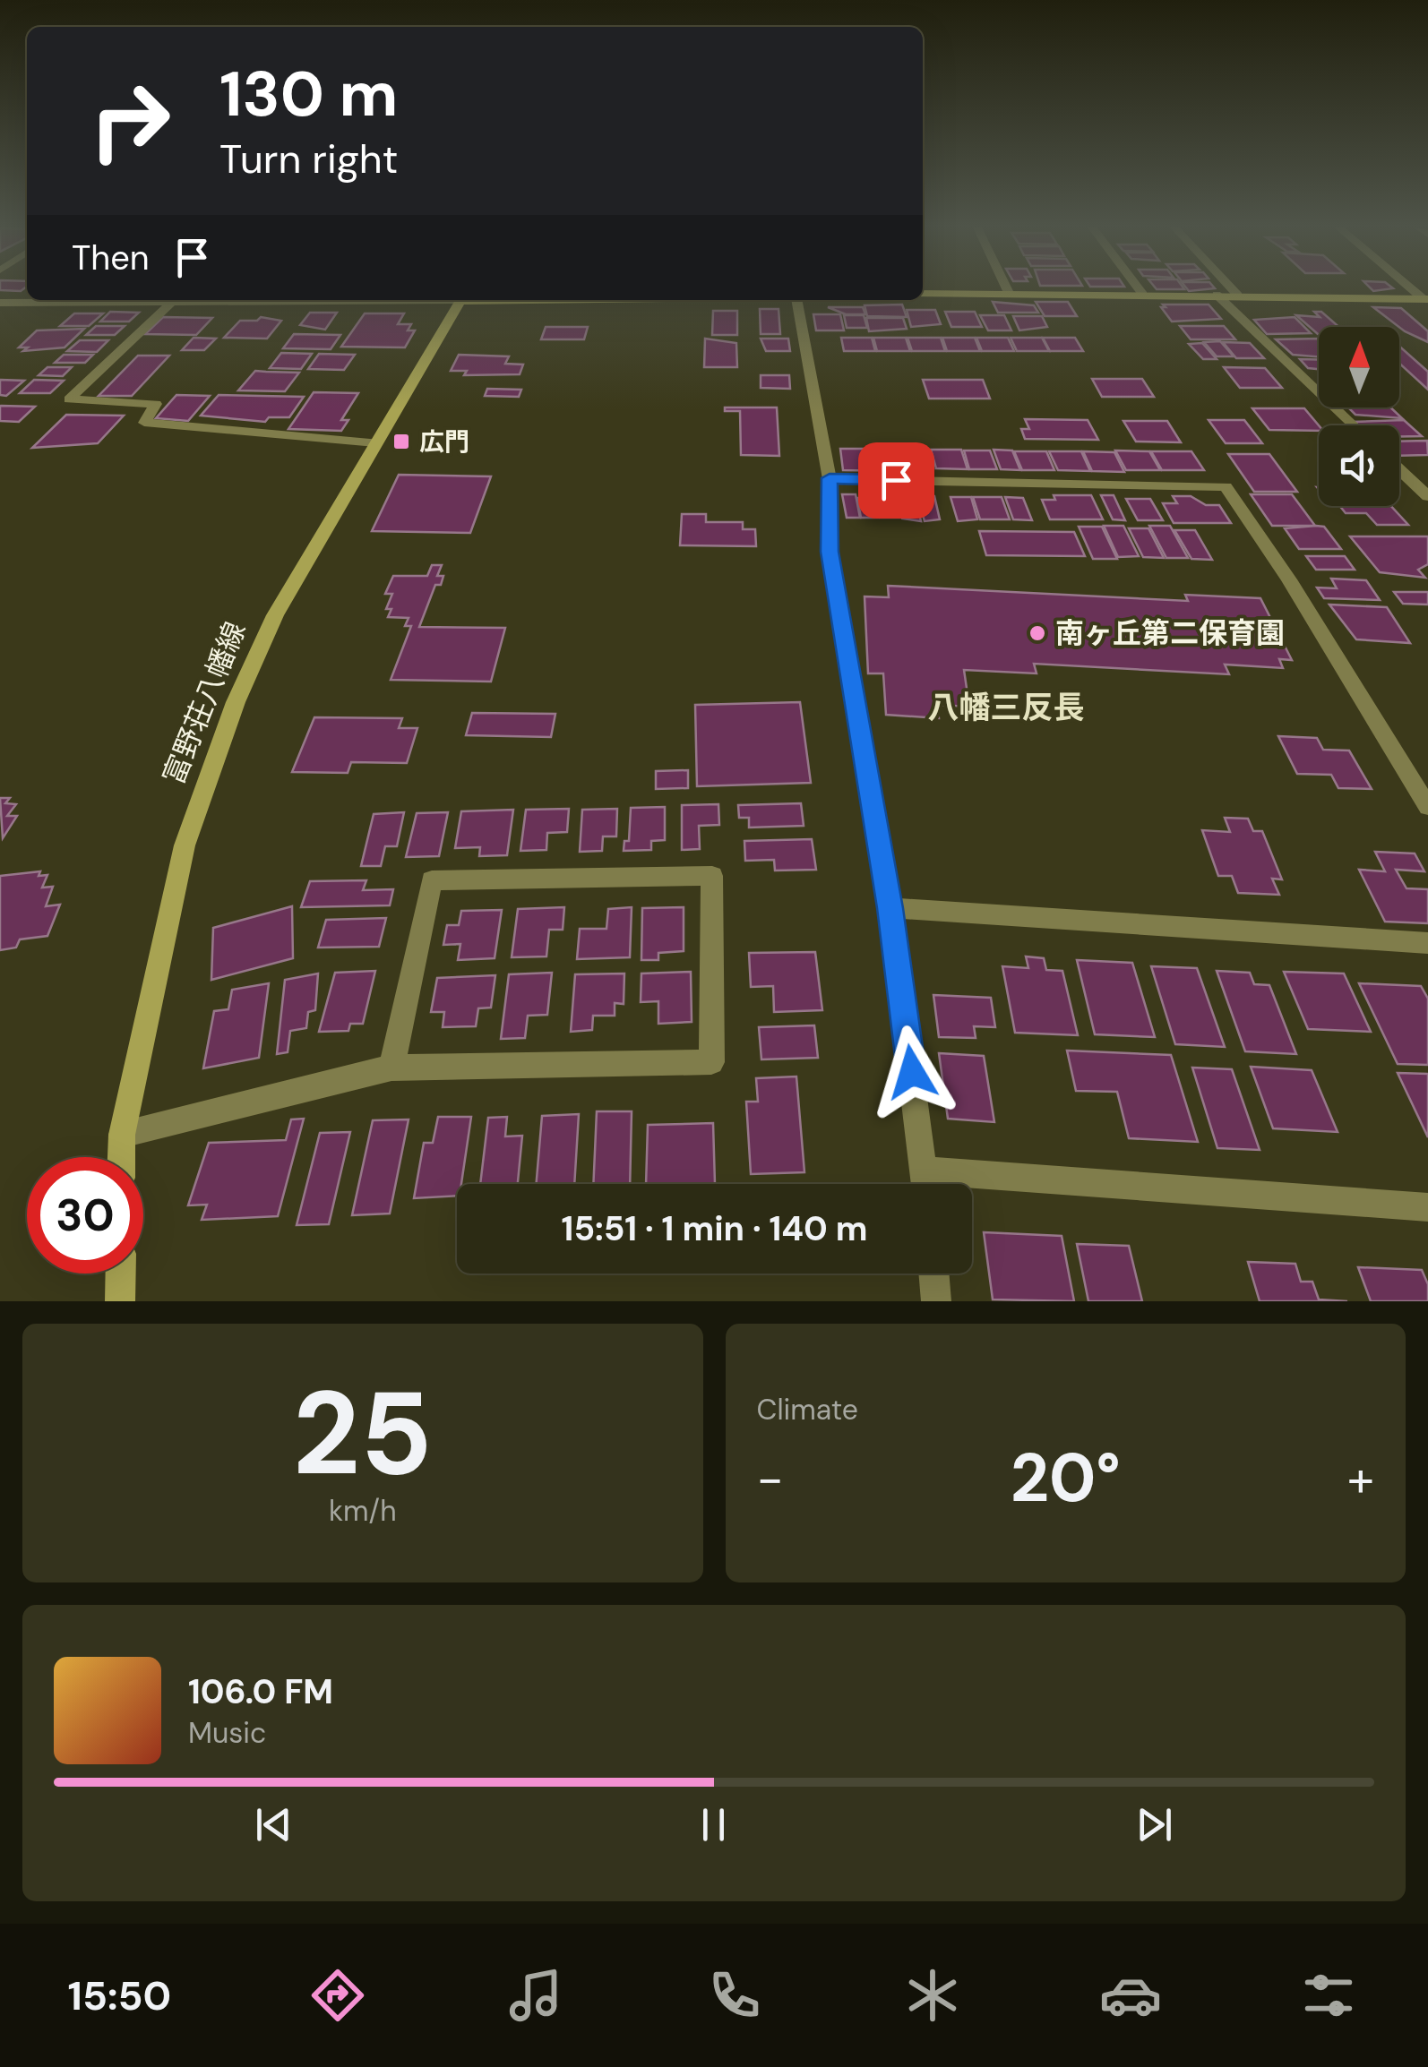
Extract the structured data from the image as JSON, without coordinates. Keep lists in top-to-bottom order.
{
  "streets": {
    "main road": ["富野荘八幡線"]
  },
  "districts": ["八幡三反長"],
  "places": {
    "transit": ["広門"],
    "other": ["南ヶ丘第二保育園"]
  },
  "north": "top",
  "page": {
    "turn": ["130 m", "Turn right"],
    "then": "Then",
    "limit": "30",
    "trip": "15:51 · 1 min · 140 m",
    "tile": [
      ["25", "km/h"],
      "Climate"
    ],
    "heat": ["−", "20°", "+"],
    "song": ["106.0 FM", "Music"],
    "tabs": "15:50"
  }
}
